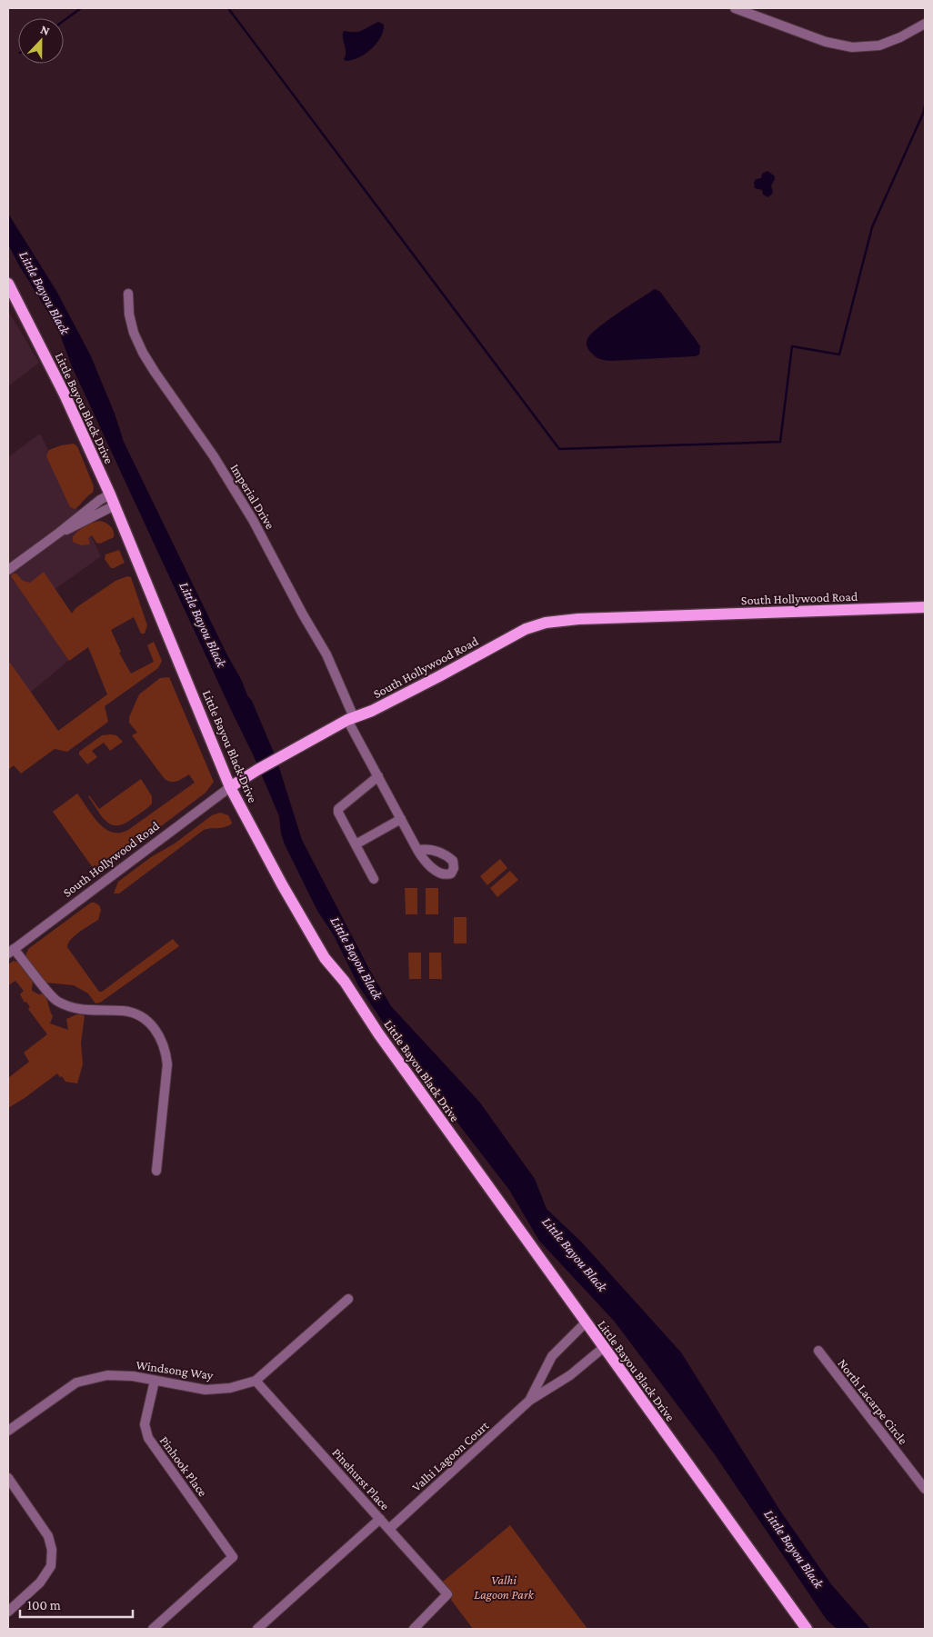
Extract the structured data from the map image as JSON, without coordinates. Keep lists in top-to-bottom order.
{
  "streets": {
    "main road": ["Little Bayou Black Drive", "South Hollywood Road"],
    "street": [
      "Imperial Drive",
      "Windsong Way",
      "North Lacarpe Circle",
      "Valhi Lagoon Court",
      "Pinhook Place",
      "Pinehurst Place"
    ]
  },
  "crossings": [
    ["Little Bayou Black Drive", "South Hollywood Road"],
    ["Little Bayou Black Drive", "Valhi Lagoon Court"],
    ["Imperial Drive", "South Hollywood Road"],
    ["Windsong Way", "Pinhook Place"],
    ["Windsong Way", "Pinehurst Place"],
    ["Valhi Lagoon Court", "Pinehurst Place"]
  ],
  "water": ["Little Bayou Black"],
  "parks": ["Valhi Lagoon Park"],
  "scale_bar": "100 m",
  "north": "top"
}
